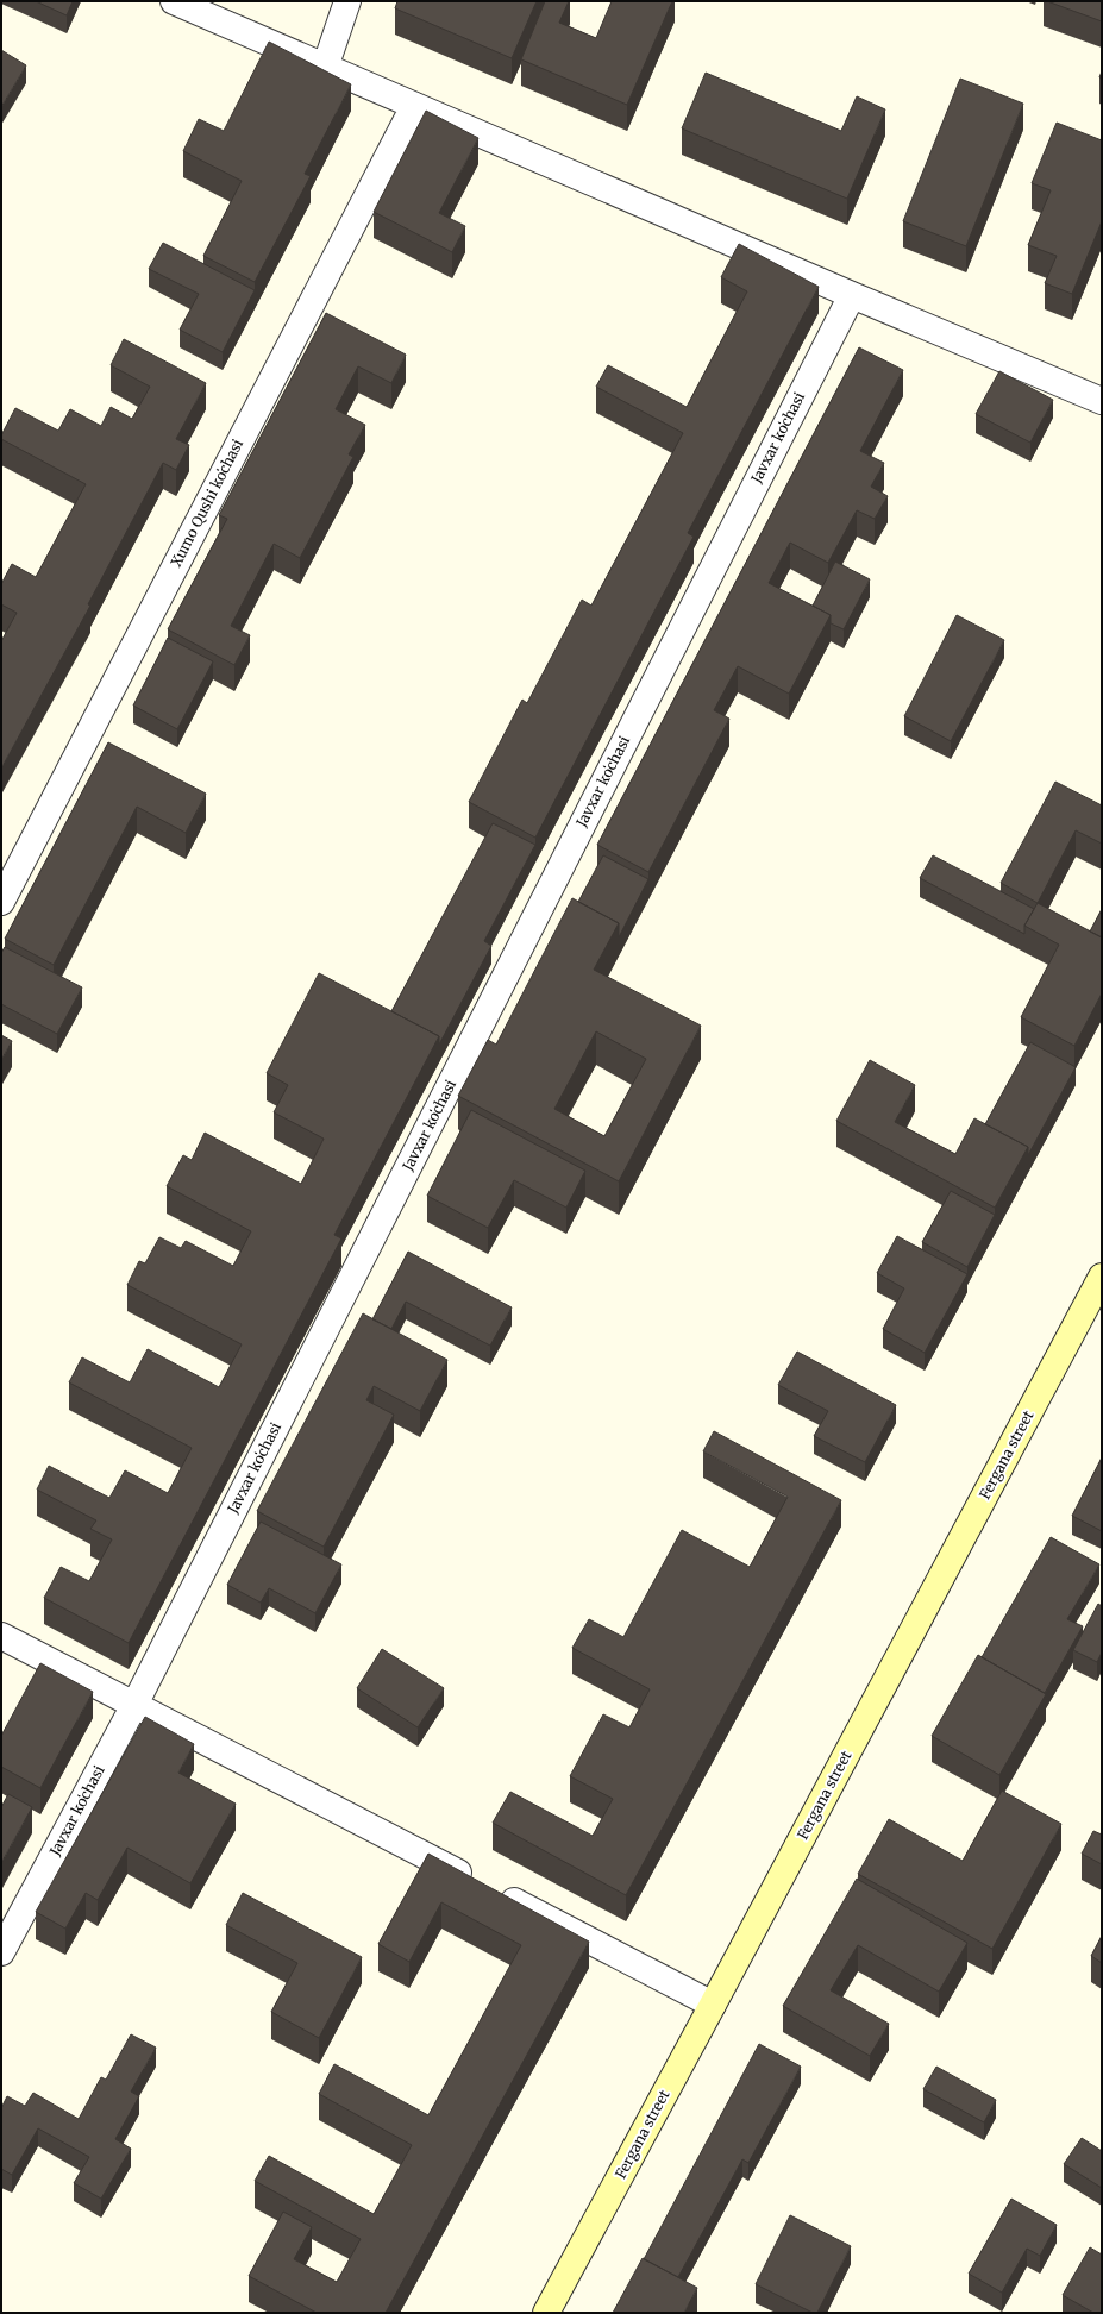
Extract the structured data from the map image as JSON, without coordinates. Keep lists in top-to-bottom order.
{
  "streets": {
    "street": ["Javxar koʻchasi", "Xumo Qushi koʻchasi", "Fergana street"]
  }
}
